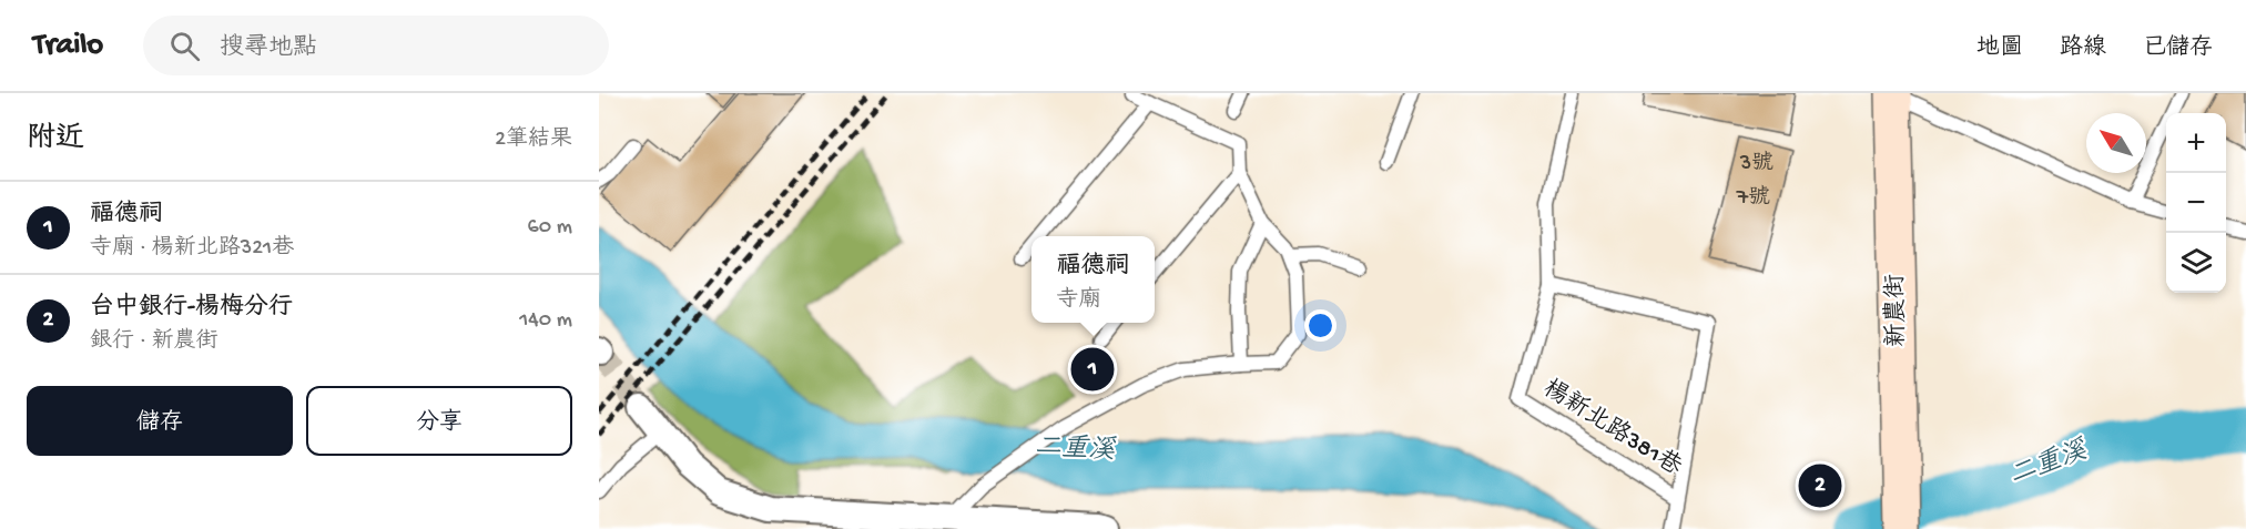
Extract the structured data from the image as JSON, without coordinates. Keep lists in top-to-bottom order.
{
  "streets": {
    "street": ["新農街"],
    "lane": ["楊新北路381巷"]
  },
  "water": ["二重溪"],
  "house_numbers": ["3號", "7號"],
  "north": "top left",
  "page": {
    "header": "Trailo",
    "search": "搜尋地點",
    "nav": ["地圖", "路線", "已儲存"],
    "heading": ["附近", "2筆結果"],
    "map_buttons": ["+", "−"],
    "list": [
      {
        "mark": "1",
        "name": "福德祠",
        "note": "寺廟 · 楊新北路321巷",
        "value": "60 m"
      },
      {
        "mark": "2",
        "name": "台中銀行-楊梅分行",
        "note": "銀行 · 新農街",
        "value": "140 m"
      }
    ],
    "popup": ["福德祠", "寺廟"],
    "pins": ["1", "2"],
    "buttons": ["儲存", "分享"]
  }
}
